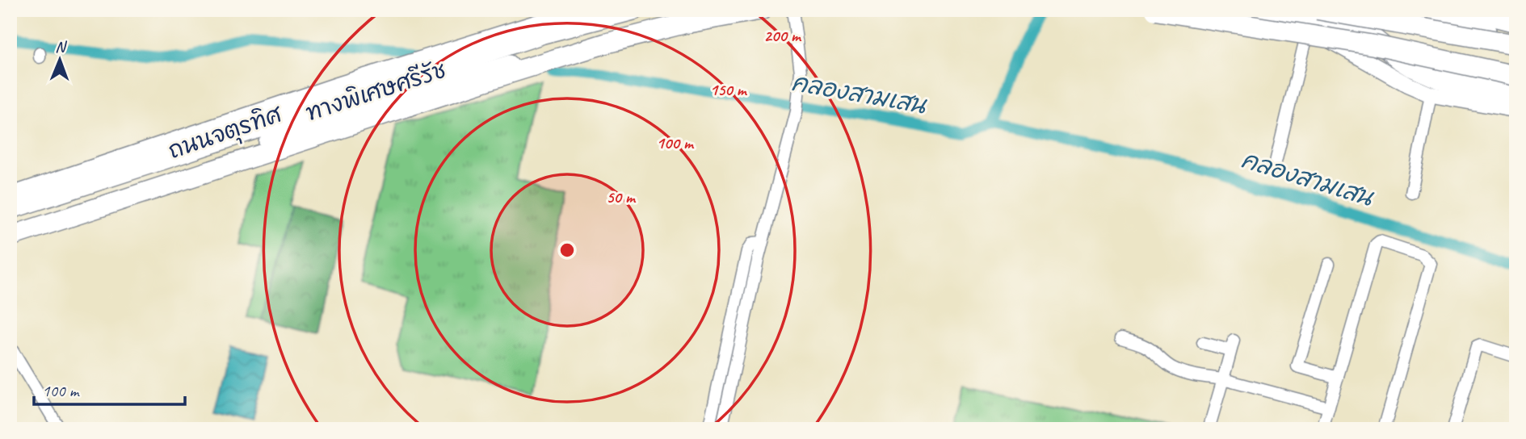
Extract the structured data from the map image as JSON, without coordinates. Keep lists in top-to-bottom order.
{
  "streets": {
    "highway": ["ทางพิเศษศรีรัช"],
    "main road": ["ถนนจตุรทิศ"]
  },
  "water": ["คลองสามเสน"],
  "scale_bar": "100 m",
  "north": "top",
  "rings": [
    "200 m",
    "150 m",
    "100 m",
    "50 m"
  ]
}
